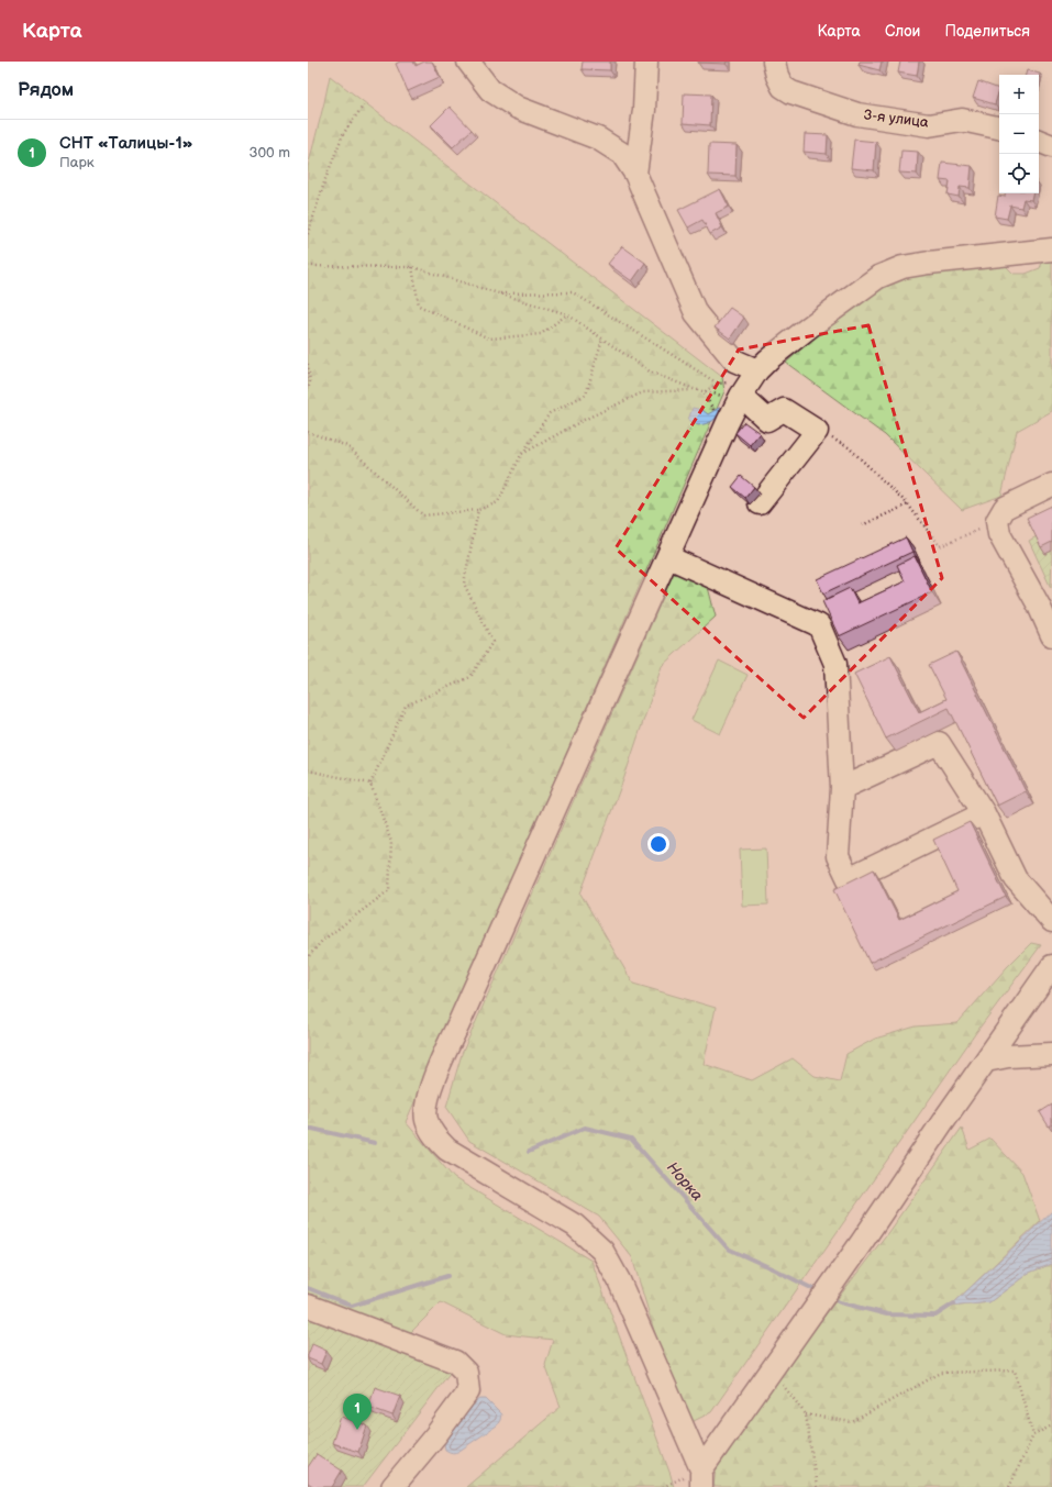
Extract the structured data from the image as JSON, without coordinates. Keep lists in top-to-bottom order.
{
  "streets": {
    "street": ["3-я улица"]
  },
  "water": ["Норка"],
  "page": {
    "header": "Карта",
    "nav": ["Карта", "Слои", "Поделиться"],
    "heading": "Рядом",
    "map_buttons": ["+", "−"],
    "list": [
      {
        "mark": "1",
        "name": "СНТ «Талицы-1»",
        "note": "Парк",
        "value": "300 m"
      }
    ],
    "pins": "1"
  }
}
